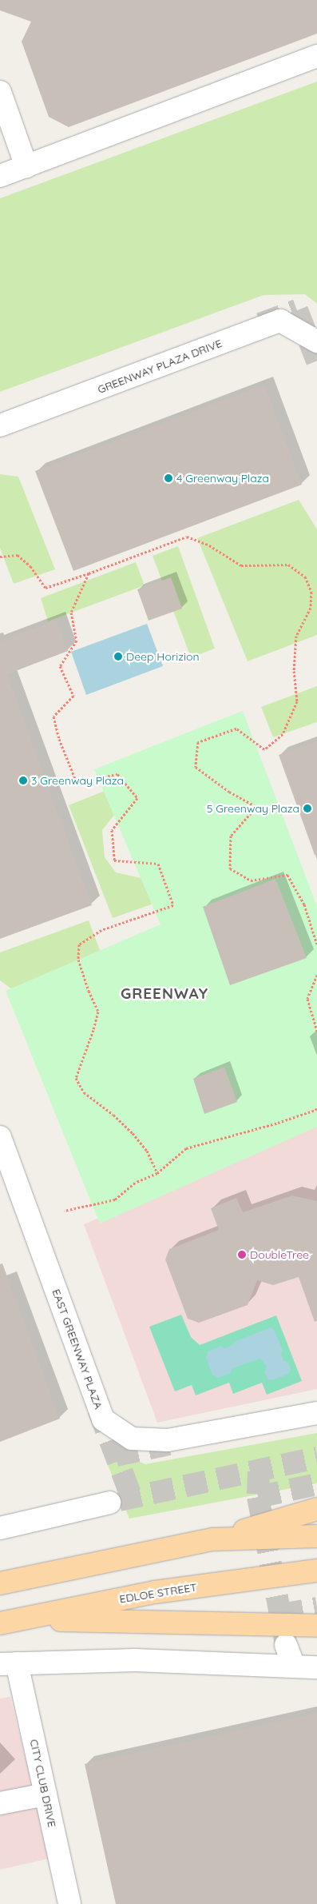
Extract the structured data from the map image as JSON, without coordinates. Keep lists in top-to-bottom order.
{
  "streets": {
    "main road": ["EDLOE STREET"],
    "street": ["GREENWAY PLAZA DRIVE", "EAST GREENWAY PLAZA", "CITY CLUB DRIVE"]
  },
  "districts": ["GREENWAY"],
  "places": [
    "4 Greenway Plaza",
    "Deep Horizion",
    "3 Greenway Plaza",
    "5 Greenway Plaza",
    "DoubleTree"
  ]
}
